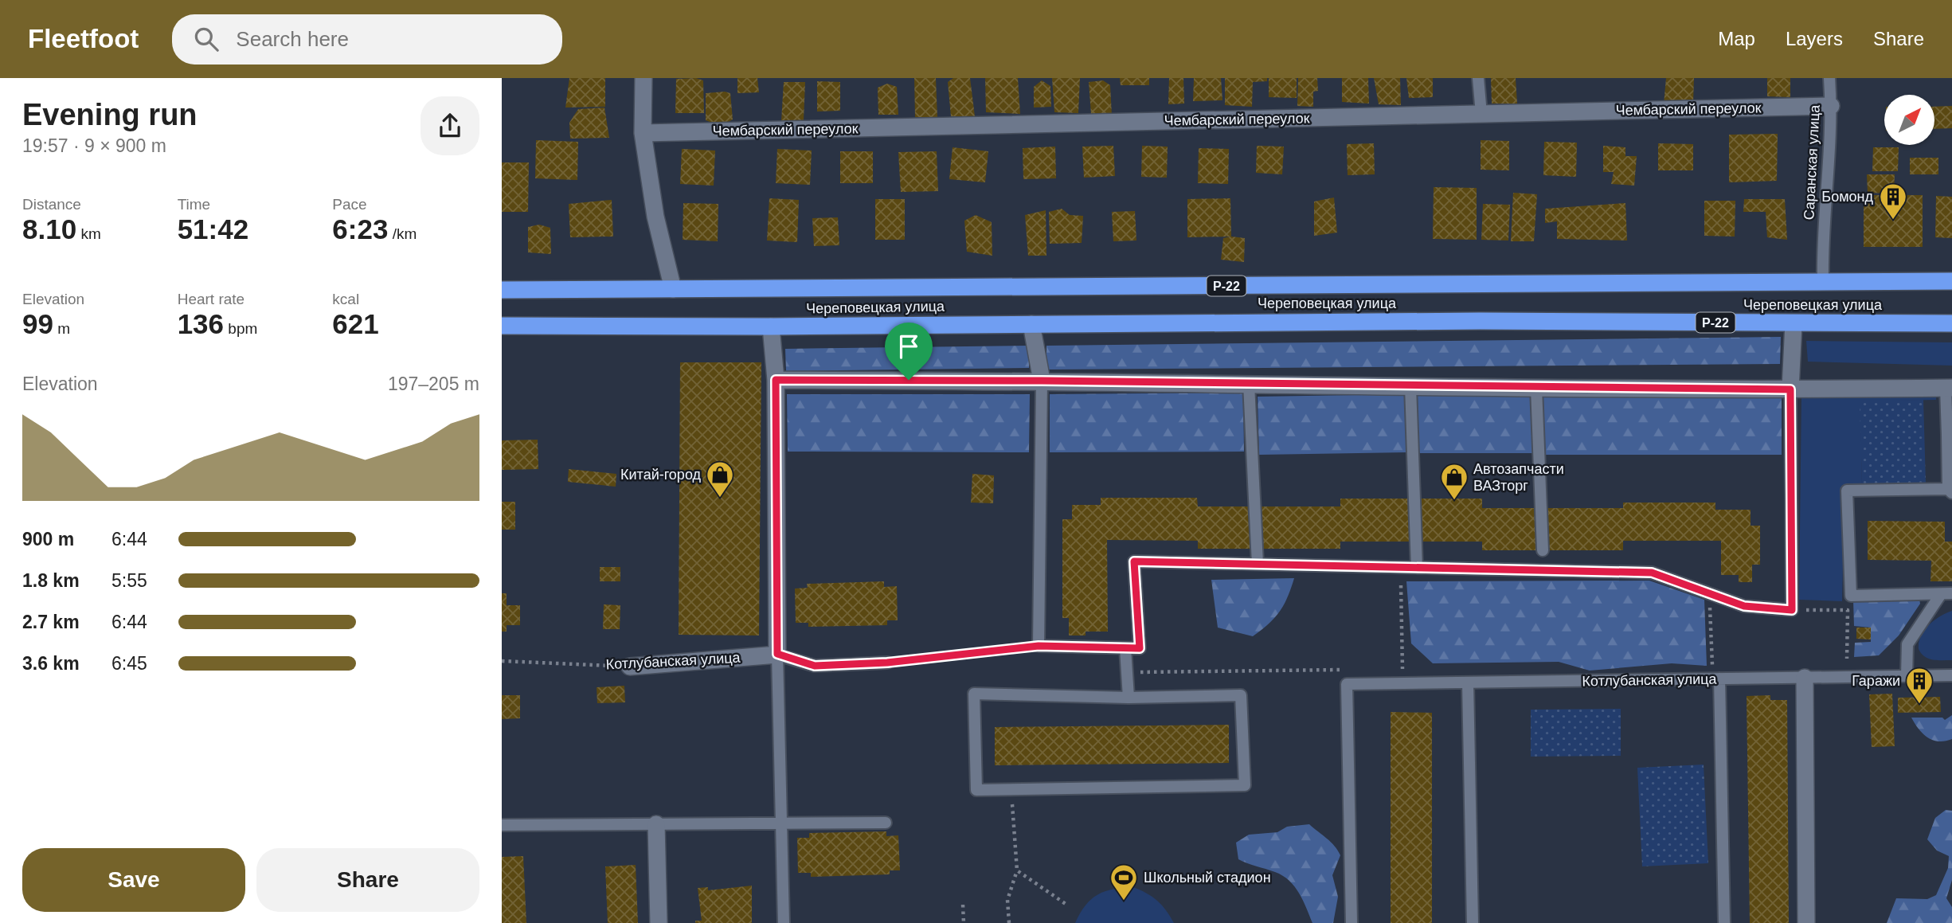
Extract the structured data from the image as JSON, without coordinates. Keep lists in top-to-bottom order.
{
  "streets": {
    "highway": ["Р-22", "Череповецкая улица"],
    "street": ["Чембарский переулок", "Котлубанская улица"],
    "lane": ["Саранская улица"]
  },
  "crossings": [
    ["Чембарский переулок", "Саранская улица"],
    ["Саранская улица", "Череповецкая улица"]
  ],
  "places": {
    "building": ["Бомонд", "Гаражи"],
    "shop": ["Китай-город", "Автозапчасти ВАЗторг"],
    "sports": ["Школьный стадион"]
  },
  "north": "top right",
  "page": {
    "header": "Fleetfoot",
    "search": "Search here",
    "nav": ["Map", "Layers", "Share"],
    "heading": ["Evening run", "19:57 · 9 × 900 m"],
    "stats": [
      ["Distance", "8.10 km"],
      ["Time", "51:42"],
      ["Pace", "6:23 /km"],
      ["Elevation", "99 m"],
      ["Heart rate", "136 bpm"],
      ["kcal", "621"]
    ],
    "chart": ["Elevation", "197–205 m"],
    "list": [
      {
        "name": "900 m",
        "note": "6:44"
      },
      {
        "name": "1.8 km",
        "note": "5:55"
      },
      {
        "name": "2.7 km",
        "note": "6:44"
      },
      {
        "name": "3.6 km",
        "note": "6:45"
      }
    ],
    "buttons": ["Save", "Share"]
  }
}
